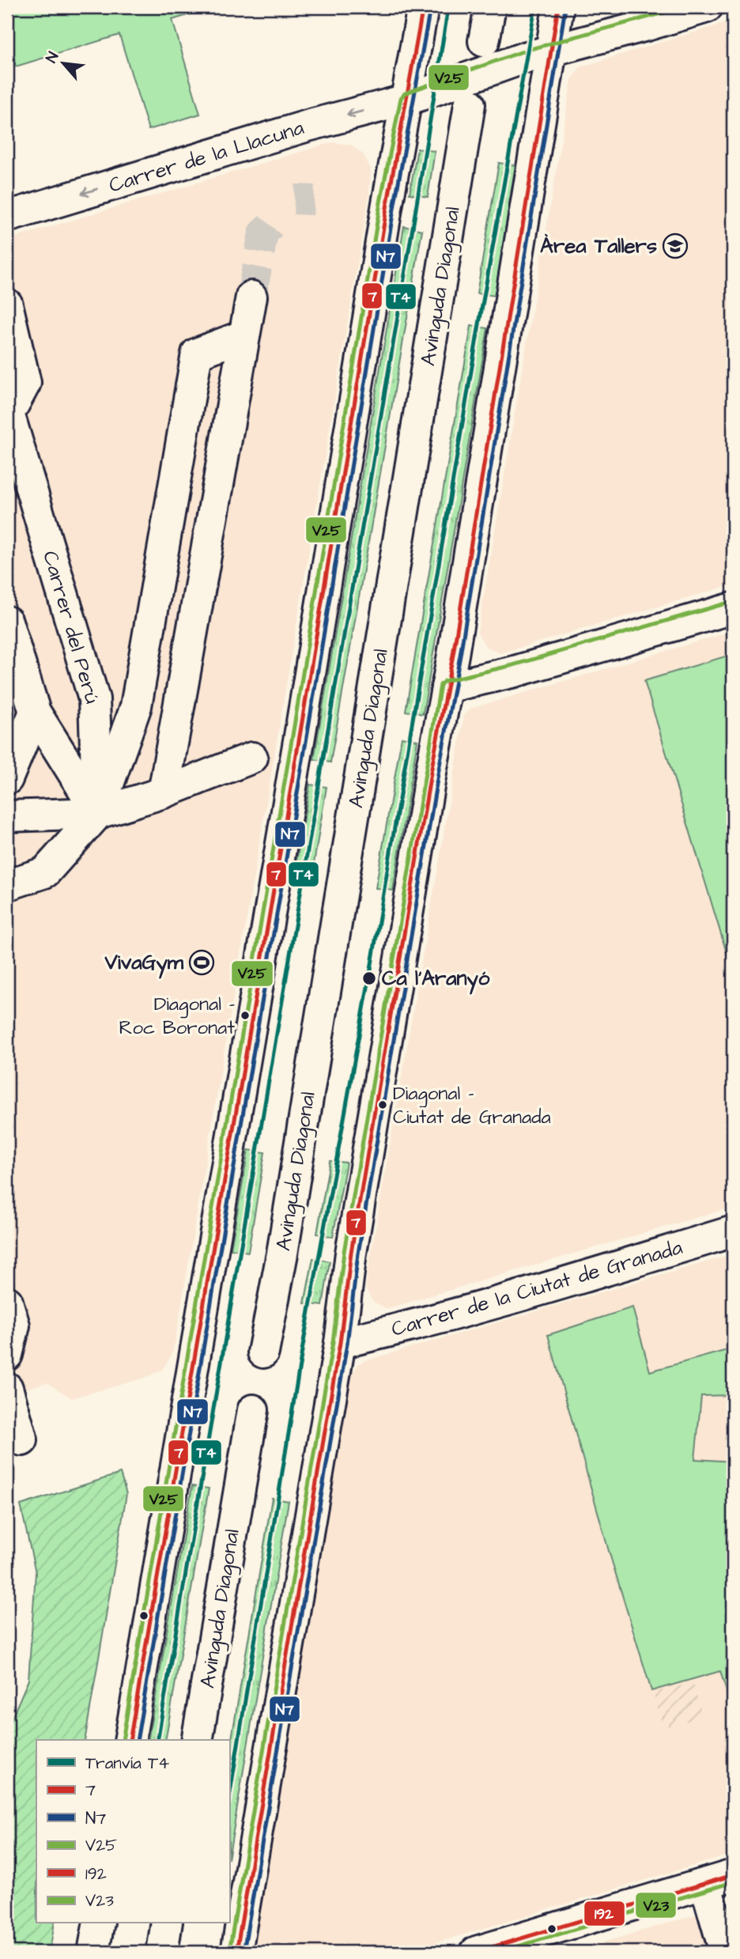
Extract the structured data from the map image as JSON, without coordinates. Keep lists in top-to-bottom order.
{
  "streets": {
    "street": [
      "Carrer de la Llacuna",
      "Avinguda Diagonal",
      "Carrer del Perú",
      "Carrer de la Ciutat de Granada"
    ]
  },
  "one_way": ["Carrer de la Llacuna"],
  "places": {
    "school or university": ["Àrea Tallers"],
    "sports": ["VivaGym"],
    "other": ["Ca l'Aranyó", "Diagonal - Roc Boronat", "Diagonal - Ciutat de Granada"]
  },
  "lines": [
    "tram line T4",
    "transit line 7",
    "transit line V25",
    "transit line N7",
    "transit line 192",
    "transit line V23"
  ],
  "legend": [
    "Tranvía T4",
    "7",
    "N7",
    "V25",
    "192",
    "V23"
  ],
  "north": "top left"
}
